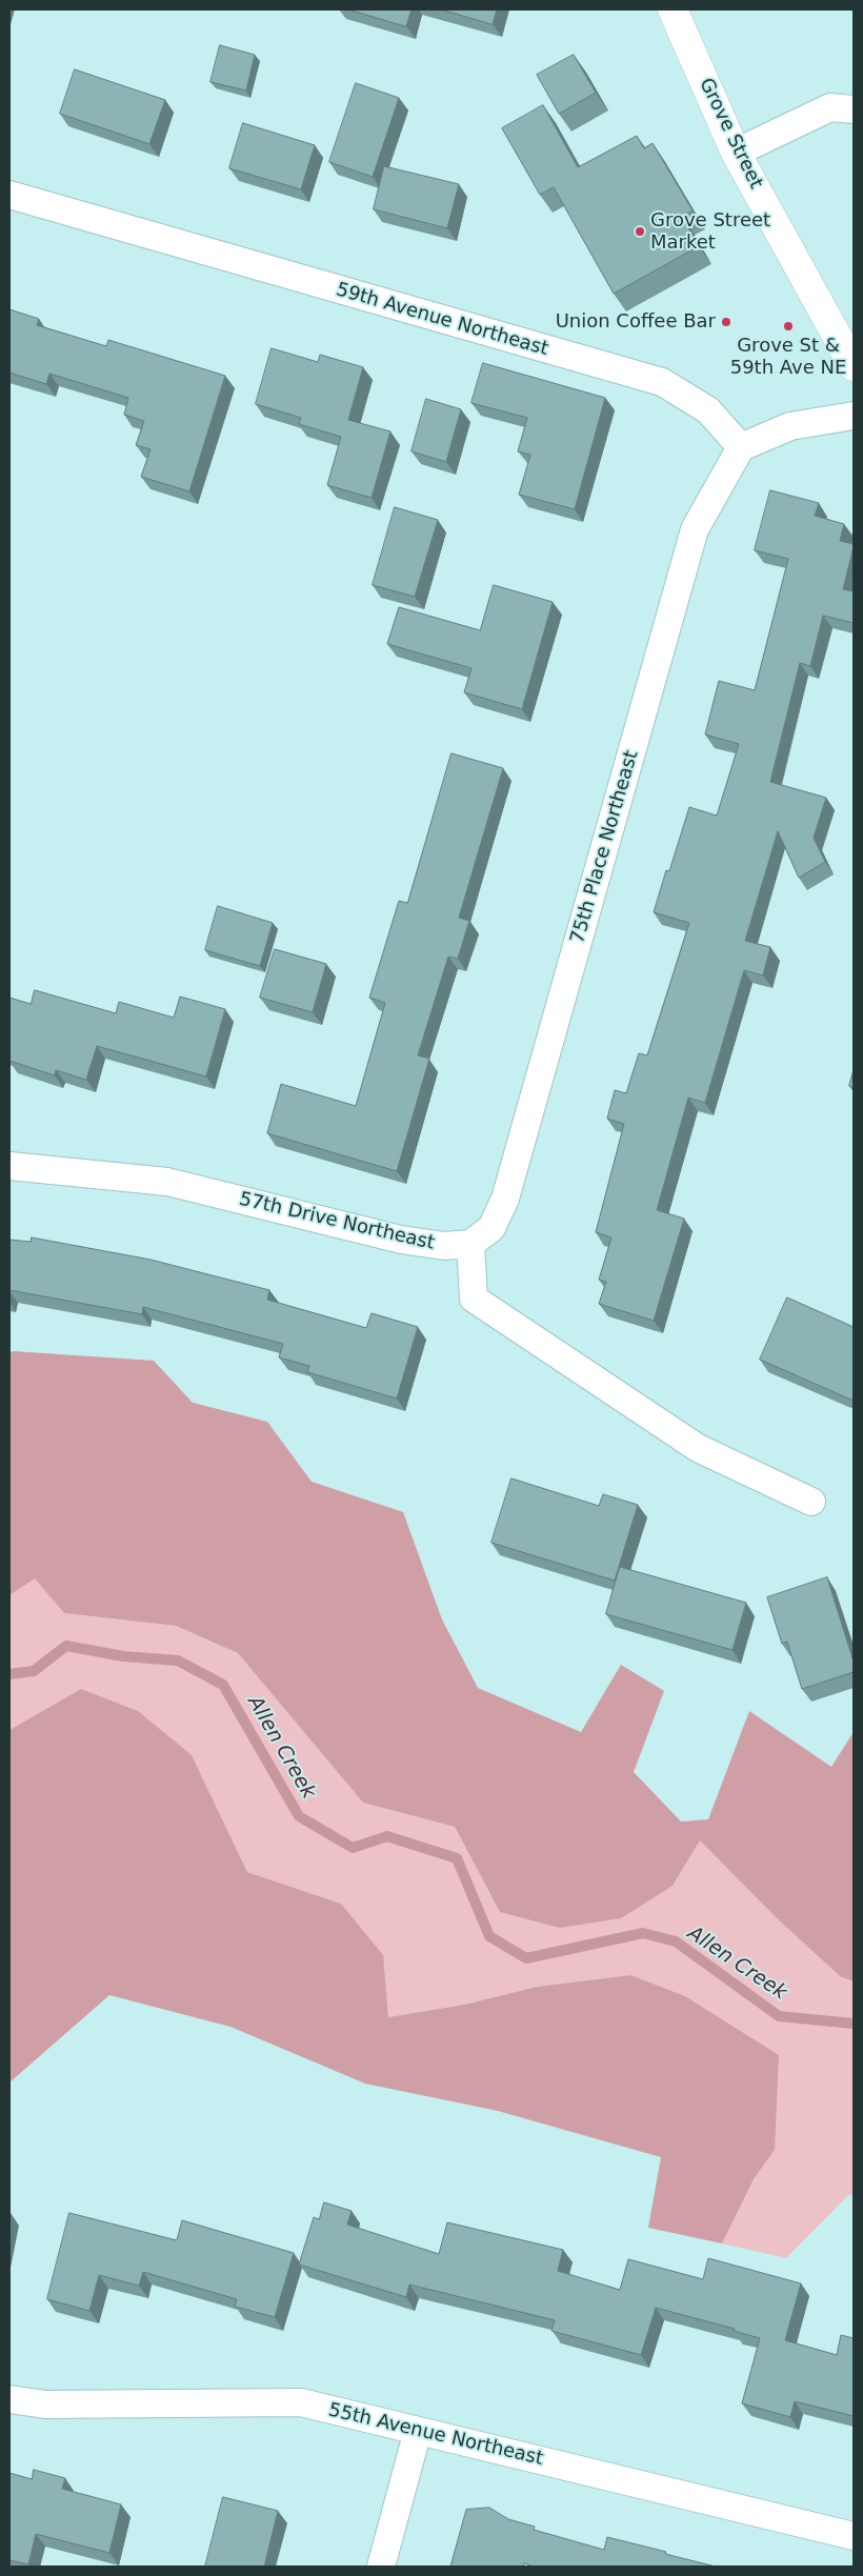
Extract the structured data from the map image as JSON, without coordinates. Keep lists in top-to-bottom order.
{
  "streets": {
    "street": [
      "Grove Street",
      "59th Avenue Northeast",
      "75th Place Northeast",
      "57th Drive Northeast",
      "55th Avenue Northeast"
    ]
  },
  "crossings": [
    ["59th Avenue Northeast", "75th Place Northeast"],
    ["75th Place Northeast", "57th Drive Northeast"]
  ],
  "water": ["Allen Creek"],
  "places": ["Grove Street Market", "Union Coffee Bar", "Grove St & 59th Ave NE"]
}
